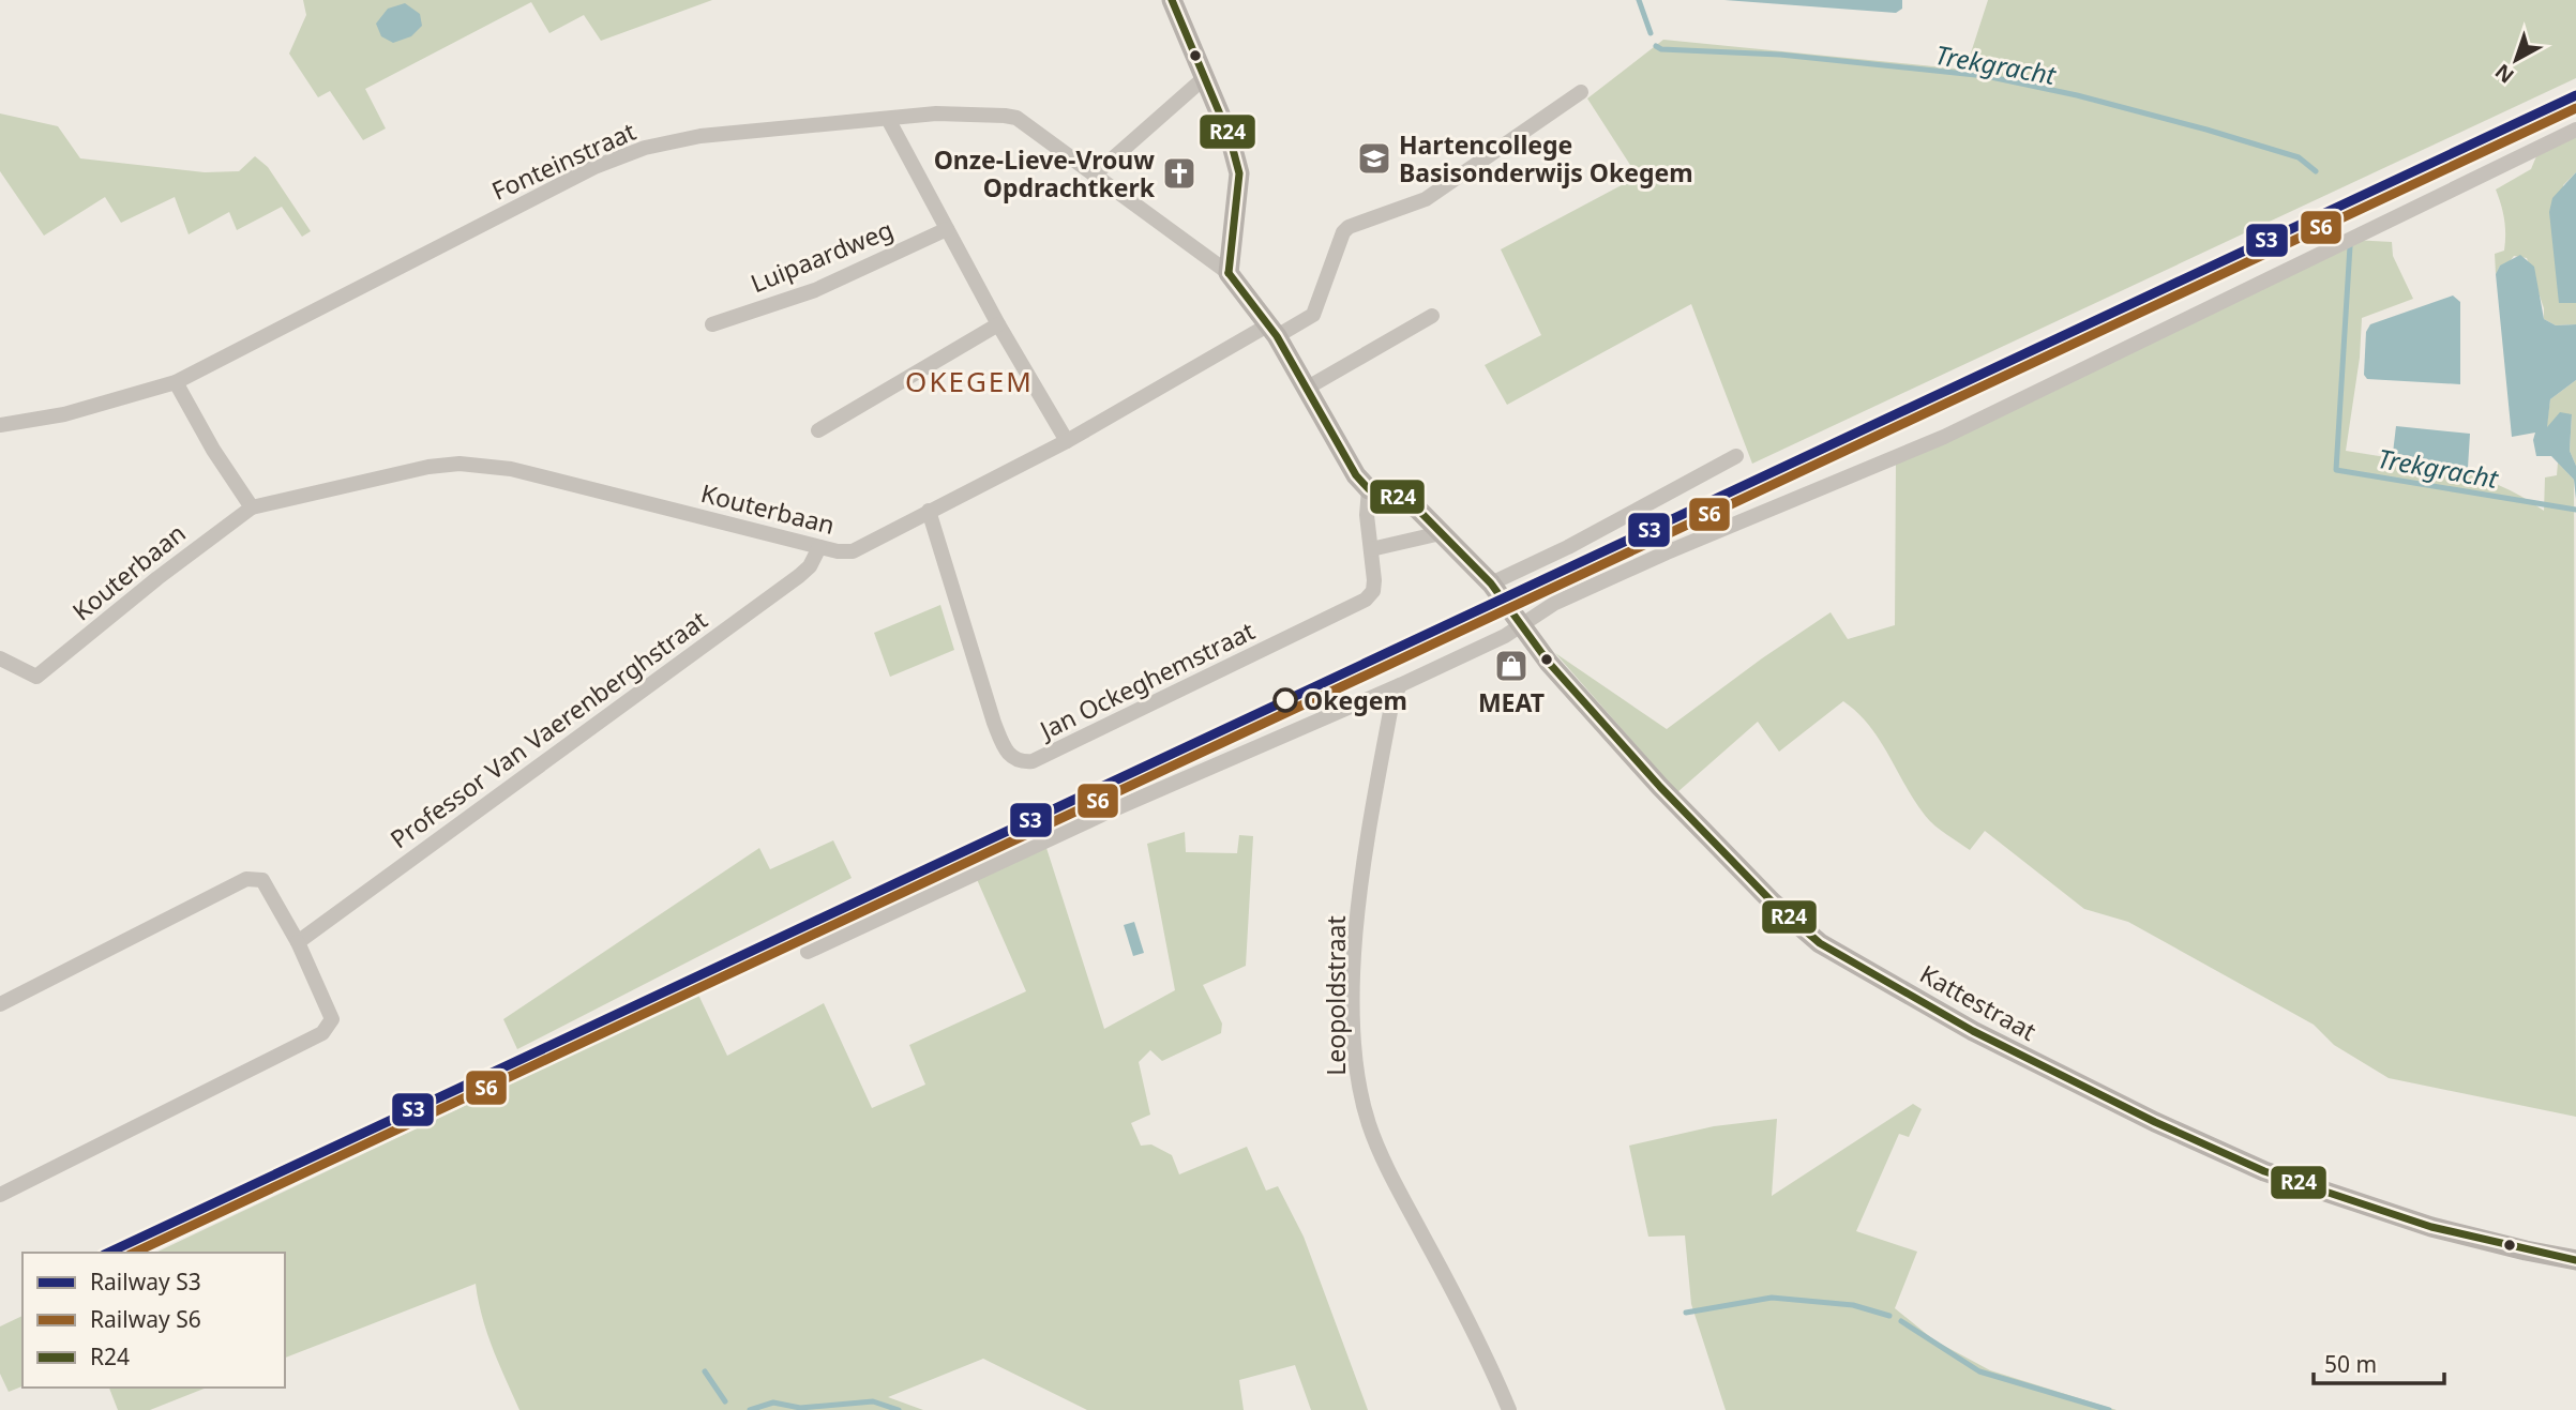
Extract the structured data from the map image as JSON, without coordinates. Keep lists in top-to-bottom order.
{
  "streets": {
    "main road": ["Kattestraat"],
    "street": [
      "Fonteinstraat",
      "Luipaardweg",
      "Kouterbaan",
      "Jan Ockeghemstraat",
      "Professor Van Vaerenberghstraat",
      "Leopoldstraat"
    ]
  },
  "crossings": [
    ["Kouterbaan", "Jan Ockeghemstraat"],
    ["Kouterbaan", "Professor Van Vaerenberghstraat"]
  ],
  "districts": ["OKEGEM"],
  "water": ["Trekgracht"],
  "places": {
    "school or university": ["Hartencollege Basisonderwijs Okegem"],
    "church": ["Onze-Lieve-Vrouw Opdrachtkerk"],
    "shop": ["MEAT"],
    "other": ["Okegem"]
  },
  "lines": ["transit line R24", "rail line S3", "rail line S6"],
  "legend": ["Railway S3", "Railway S6", "R24"],
  "scale_bar": "50 m",
  "north": "bottom left"
}
